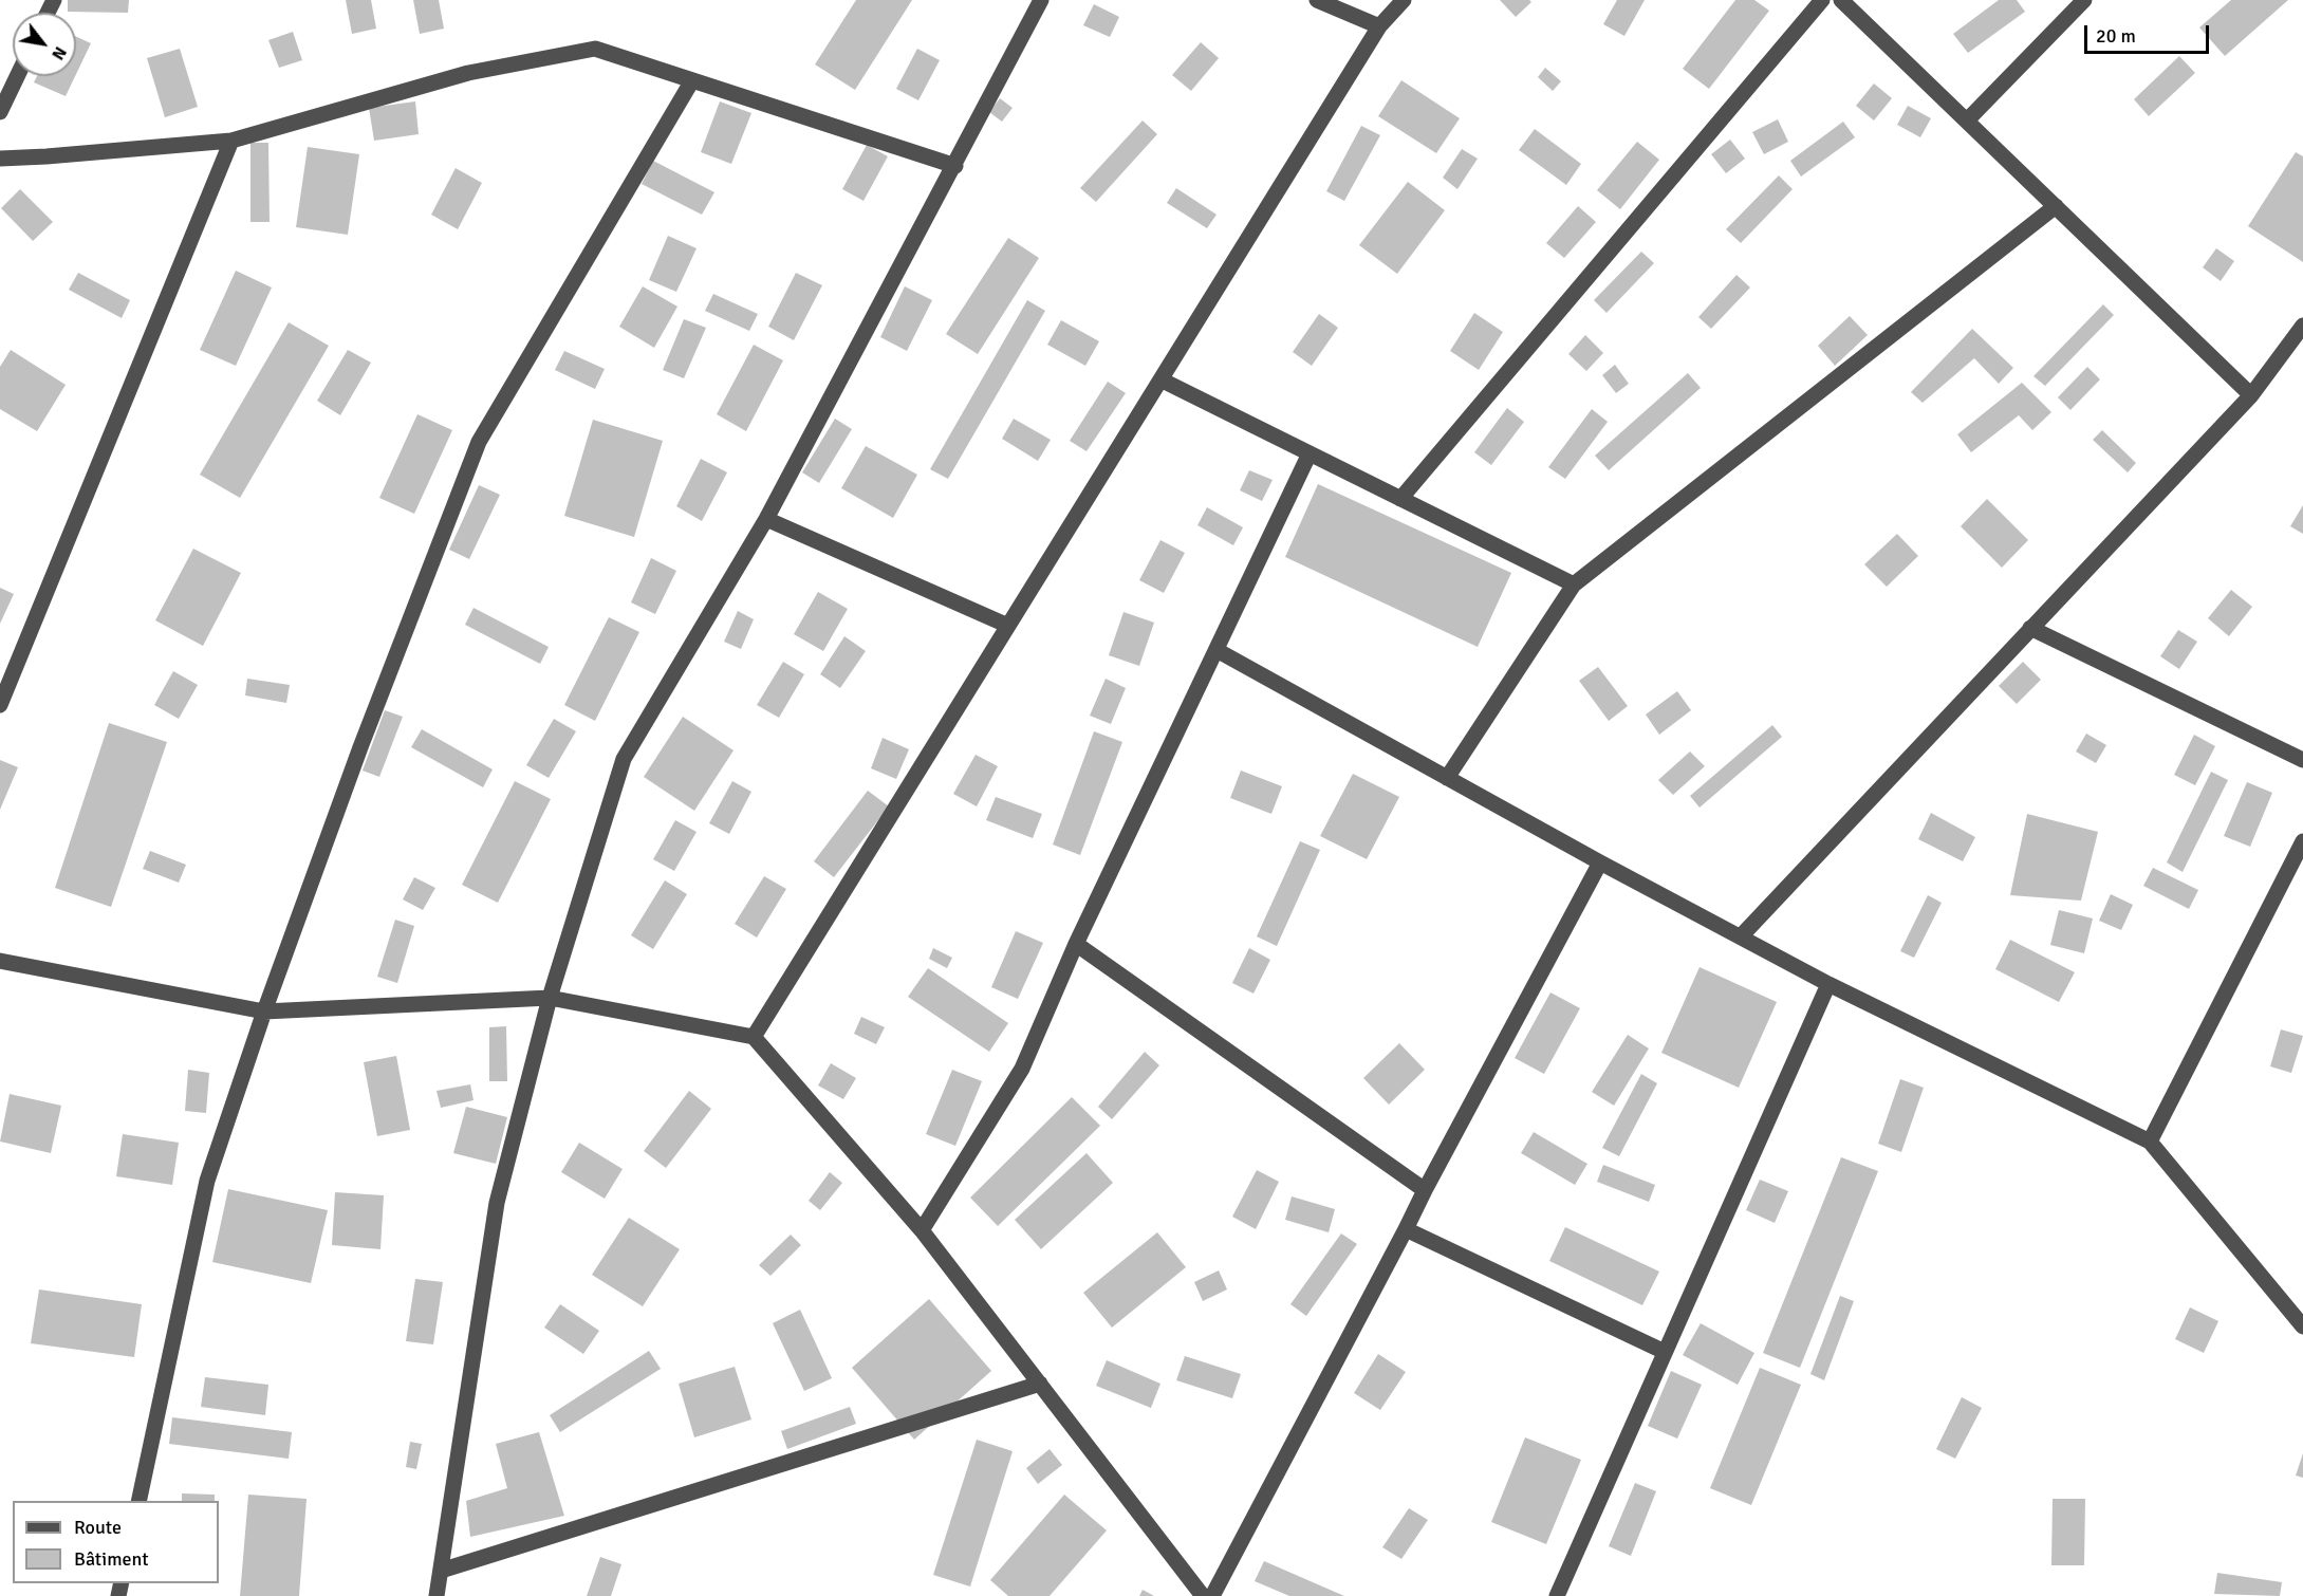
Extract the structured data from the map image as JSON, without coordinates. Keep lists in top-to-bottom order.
{
  "legend": ["Route", "Bâtiment"],
  "scale_bar": "20 m",
  "north": "bottom right"
}
